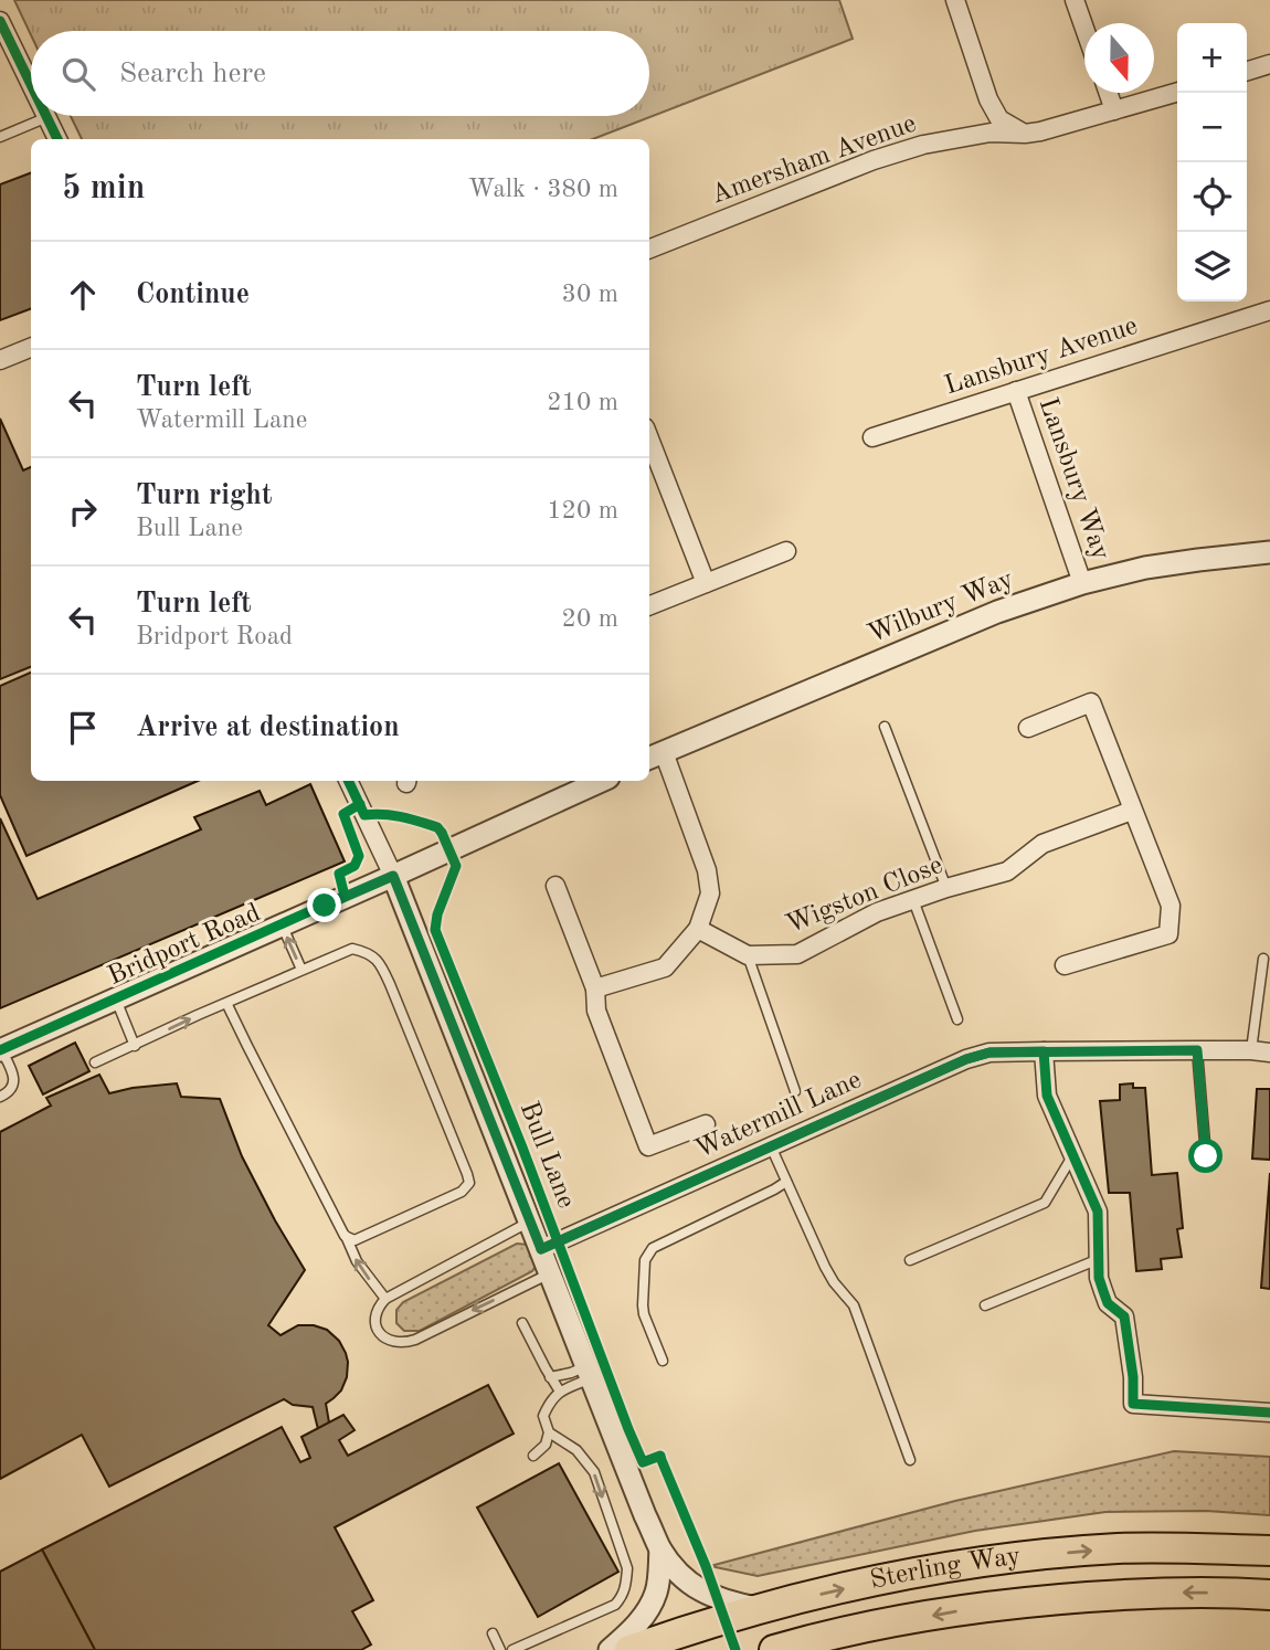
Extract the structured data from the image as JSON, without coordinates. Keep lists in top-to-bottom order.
{
  "streets": {
    "highway": ["Sterling Way"],
    "street": [
      "Amersham Avenue",
      "Lansbury Avenue",
      "Lansbury Way",
      "Wilbury Way",
      "Wigston Close",
      "Bridport Road",
      "Watermill Lane",
      "Bull Lane"
    ]
  },
  "crossings": [
    ["Lansbury Avenue", "Lansbury Way"],
    ["Lansbury Way", "Wilbury Way"],
    ["Bridport Road", "Bull Lane"],
    ["Watermill Lane", "Bull Lane"]
  ],
  "north": "bottom",
  "page": {
    "map_buttons": ["+", "−"],
    "search": "Search here",
    "heading": ["5 min", "Walk · 380 m"],
    "list": [
      ["Continue", "30 m"],
      ["Turn left", "Watermill Lane", "210 m"],
      ["Turn right", "Bull Lane", "120 m"],
      ["Turn left", "Bridport Road", "20 m"],
      "Arrive at destination"
    ]
  }
}
